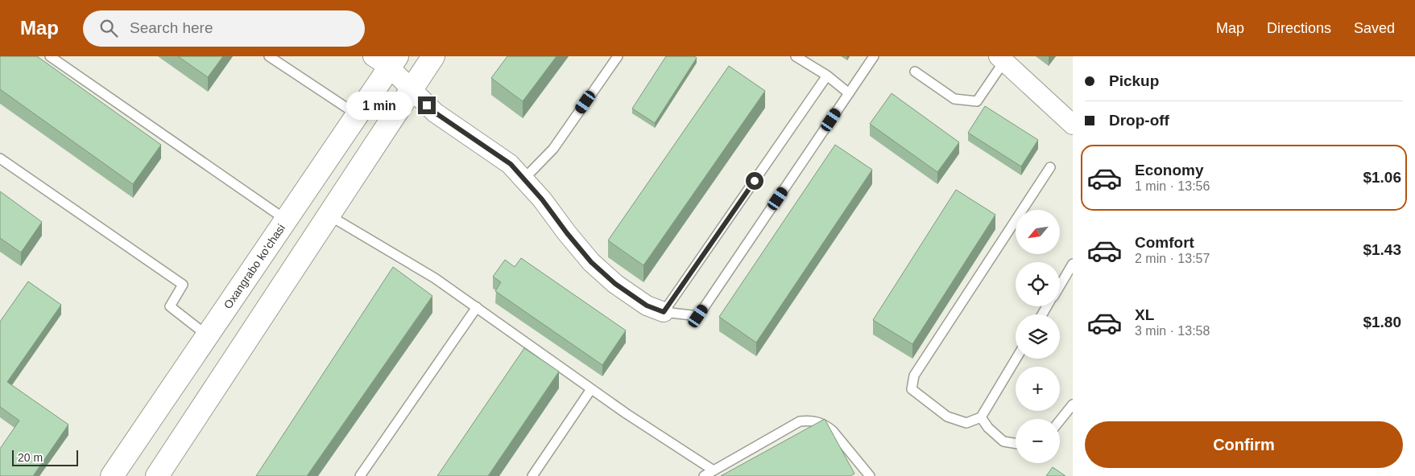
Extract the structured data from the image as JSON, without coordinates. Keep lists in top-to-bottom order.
{
  "streets": {
    "main road": ["Oxangrabo ko'chasi"]
  },
  "scale_bar": "20 m",
  "north": "bottom left",
  "page": {
    "header": "Map",
    "search": "Search here",
    "nav": ["Map", "Directions", "Saved"],
    "banner": ["Pickup", "Drop-off"],
    "bubble": "1 min",
    "list": [
      {
        "name": "Economy",
        "note": "1 min · 13:56",
        "value": "$1.06"
      },
      {
        "name": "Comfort",
        "note": "2 min · 13:57",
        "value": "$1.43"
      },
      {
        "name": "XL",
        "note": "3 min · 13:58",
        "value": "$1.80"
      }
    ],
    "map_buttons": ["+", "−"],
    "buttons": "Confirm",
    "scale": "20 m"
  }
}
